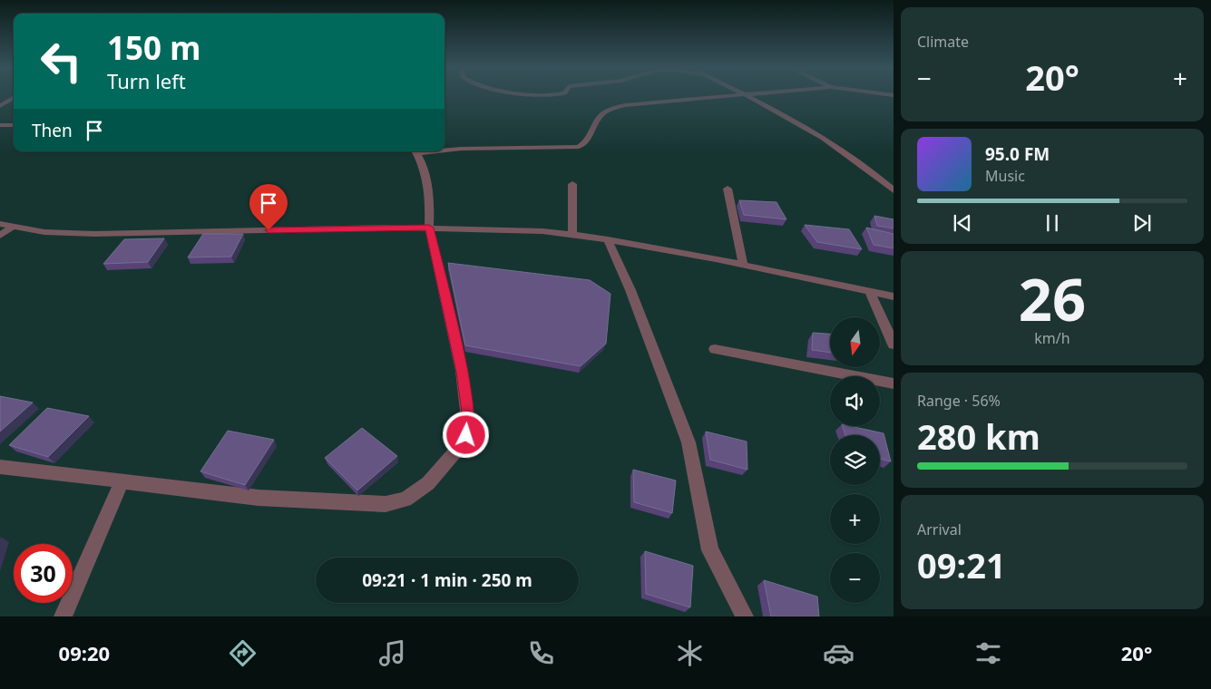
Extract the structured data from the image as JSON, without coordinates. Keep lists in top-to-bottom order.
{
  "north": "bottom",
  "page": {
    "tile": [
      "Climate",
      ["26", "km/h"],
      ["Range · 56%", "280 km"],
      ["Arrival", "09:21"]
    ],
    "turn": ["150 m", "Turn left"],
    "heat": ["−", "20°", "+"],
    "then": "Then",
    "song": ["95.0 FM", "Music"],
    "map_buttons": ["+", "−"],
    "limit": "30",
    "trip": "09:21 · 1 min · 250 m",
    "tabs": ["09:20", "20°"]
  }
}
